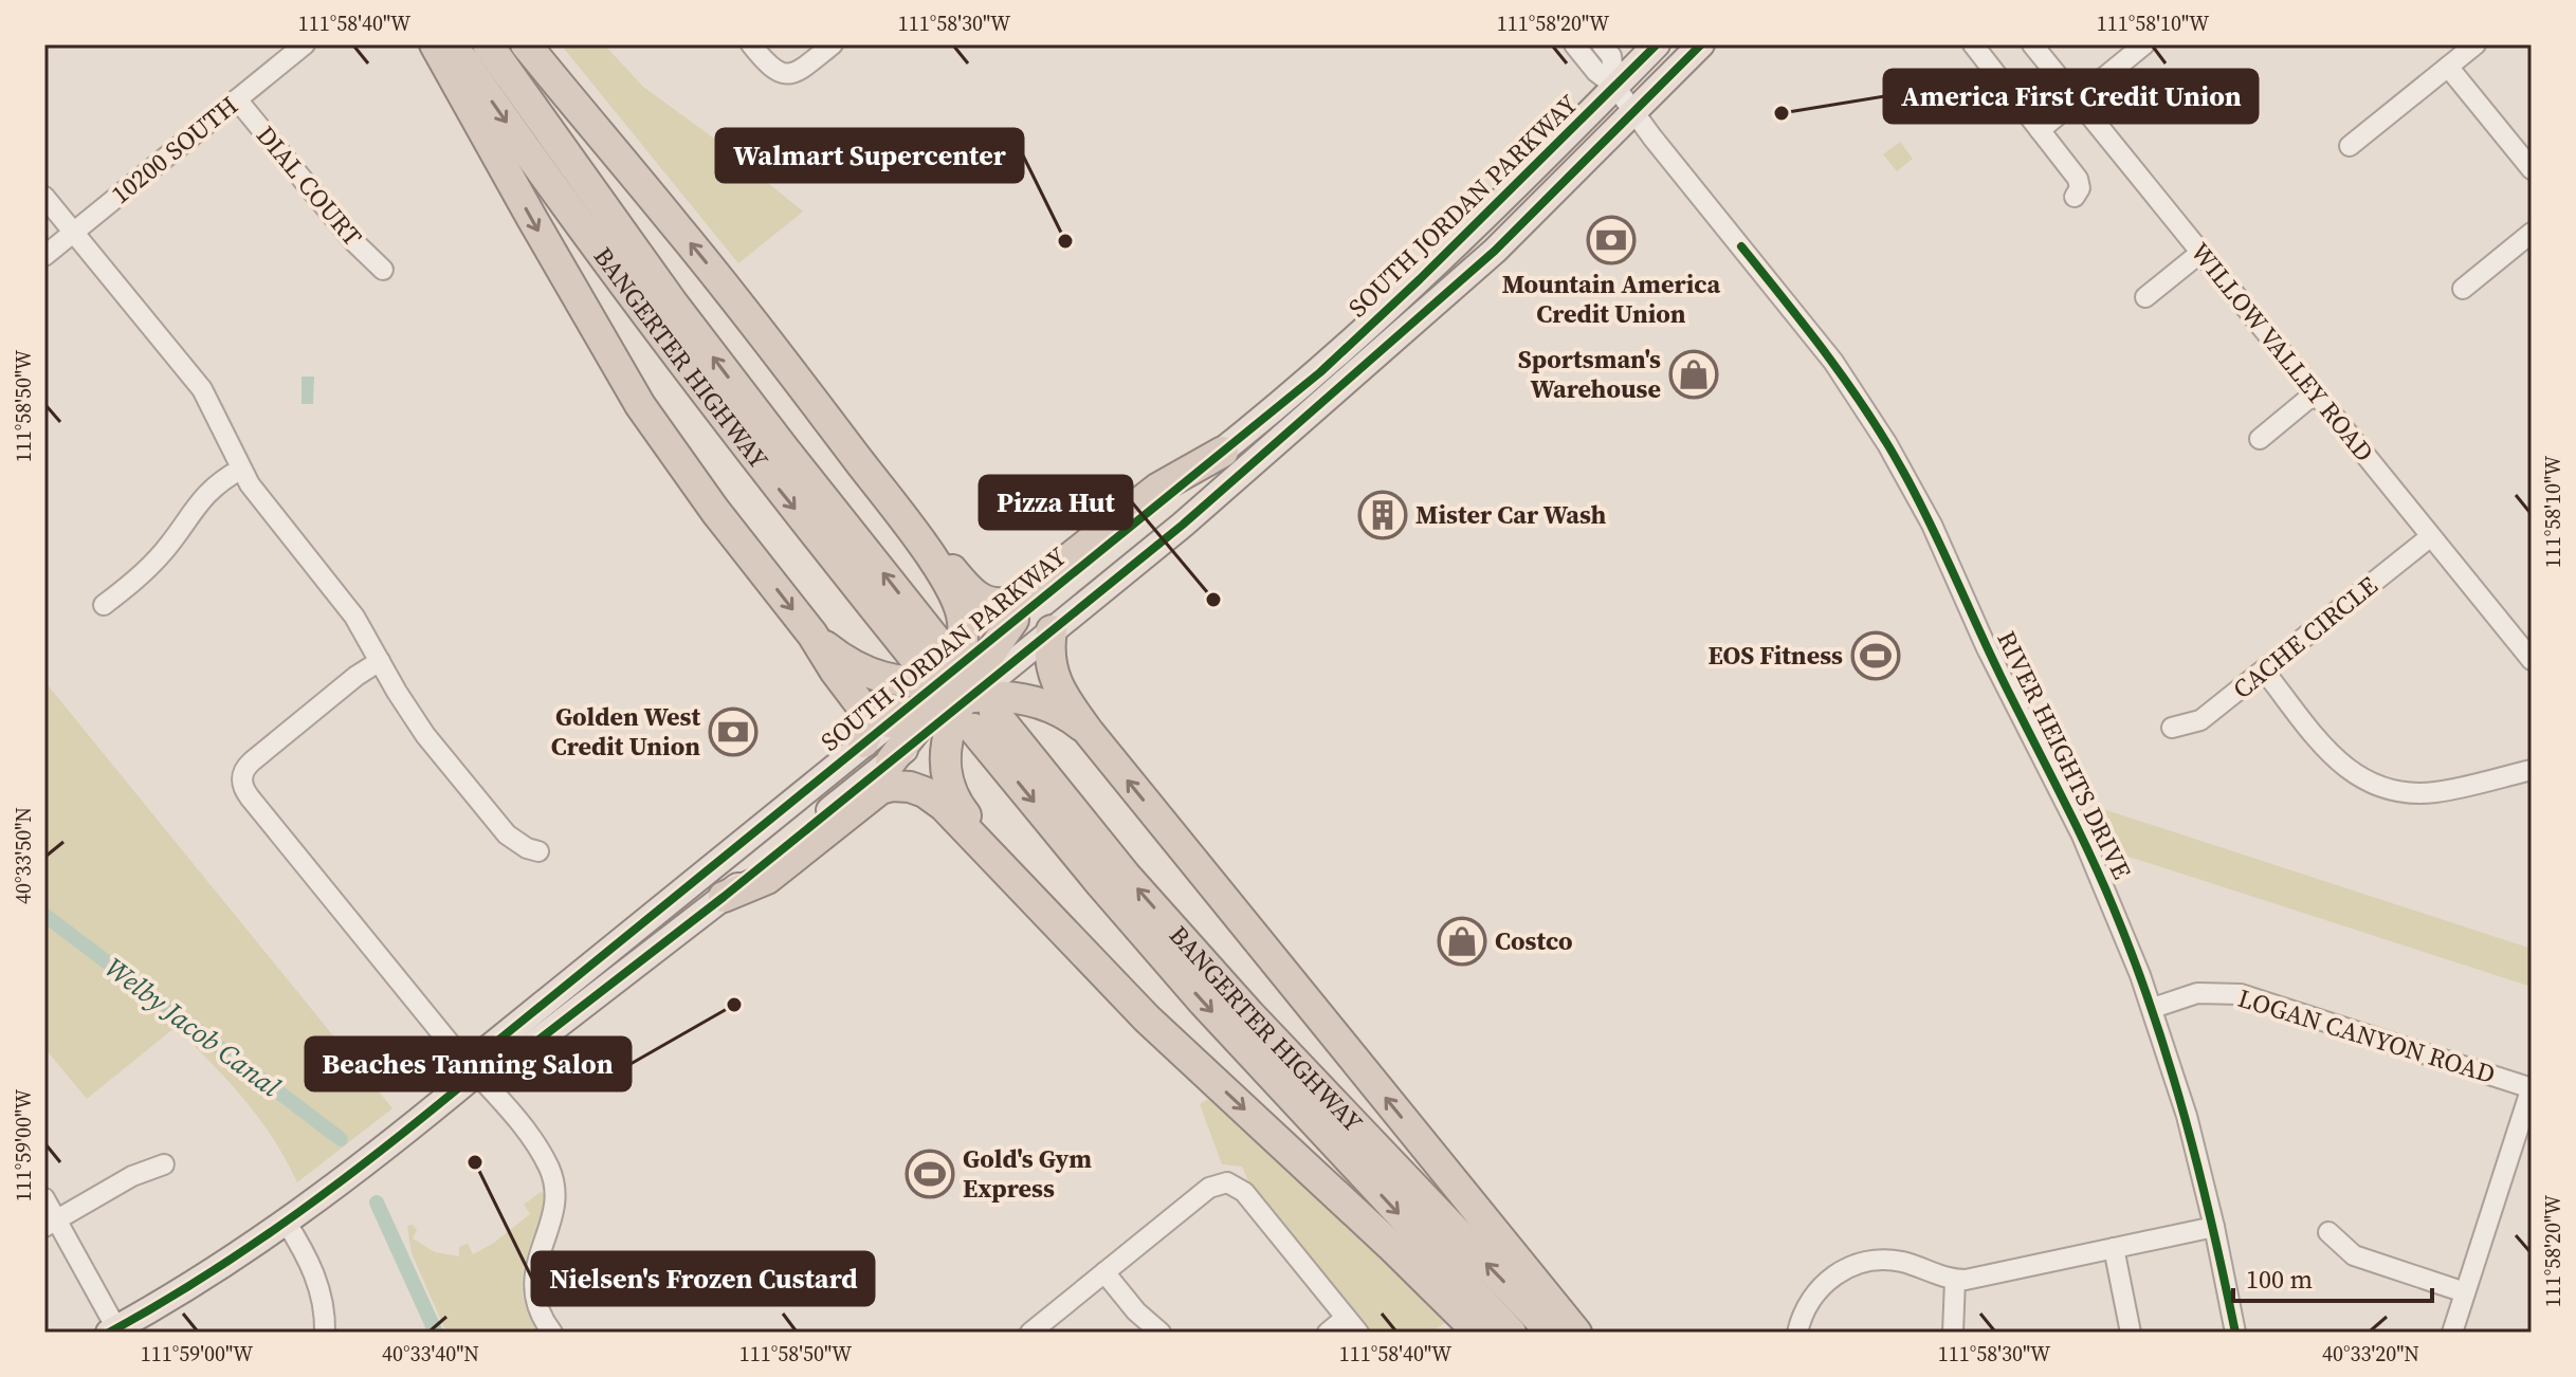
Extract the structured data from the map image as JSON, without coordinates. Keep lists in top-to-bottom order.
{
  "streets": {
    "highway": ["BANGERTER HIGHWAY"],
    "main road": ["SOUTH JORDAN PARKWAY"],
    "street": [
      "10200 SOUTH",
      "DIAL COURT",
      "WILLOW VALLEY ROAD",
      "CACHE CIRCLE",
      "RIVER HEIGHTS DRIVE",
      "LOGAN CANYON ROAD"
    ]
  },
  "crossings": [
    ["10200 SOUTH", "DIAL COURT"],
    ["SOUTH JORDAN PARKWAY", "BANGERTER HIGHWAY"],
    ["SOUTH JORDAN PARKWAY", "RIVER HEIGHTS DRIVE"],
    ["WILLOW VALLEY ROAD", "CACHE CIRCLE"],
    ["RIVER HEIGHTS DRIVE", "LOGAN CANYON ROAD"]
  ],
  "water": ["Welby Jacob Canal"],
  "places": {
    "other": [
      "America First Credit Union",
      "Walmart Supercenter",
      "Pizza Hut",
      "Beaches Tanning Salon",
      "Nielsen's Frozen Custard"
    ],
    "bank": ["Mountain America Credit Union", "Golden West Credit Union"],
    "shop": ["Sportsman's Warehouse", "Costco"],
    "building": ["Mister Car Wash"],
    "sports": ["EOS Fitness", "Gold's Gym Express"]
  },
  "scale_bar": "100 m",
  "coordinates": [
    "111°58'40\"W",
    "111°58'30\"W",
    "111°58'20\"W",
    "111°58'10\"W",
    "111°58'50\"W",
    "40°33'50\"N",
    "111°59'00\"W",
    "40°33'40\"N",
    "40°33'20\"N"
  ]
}
